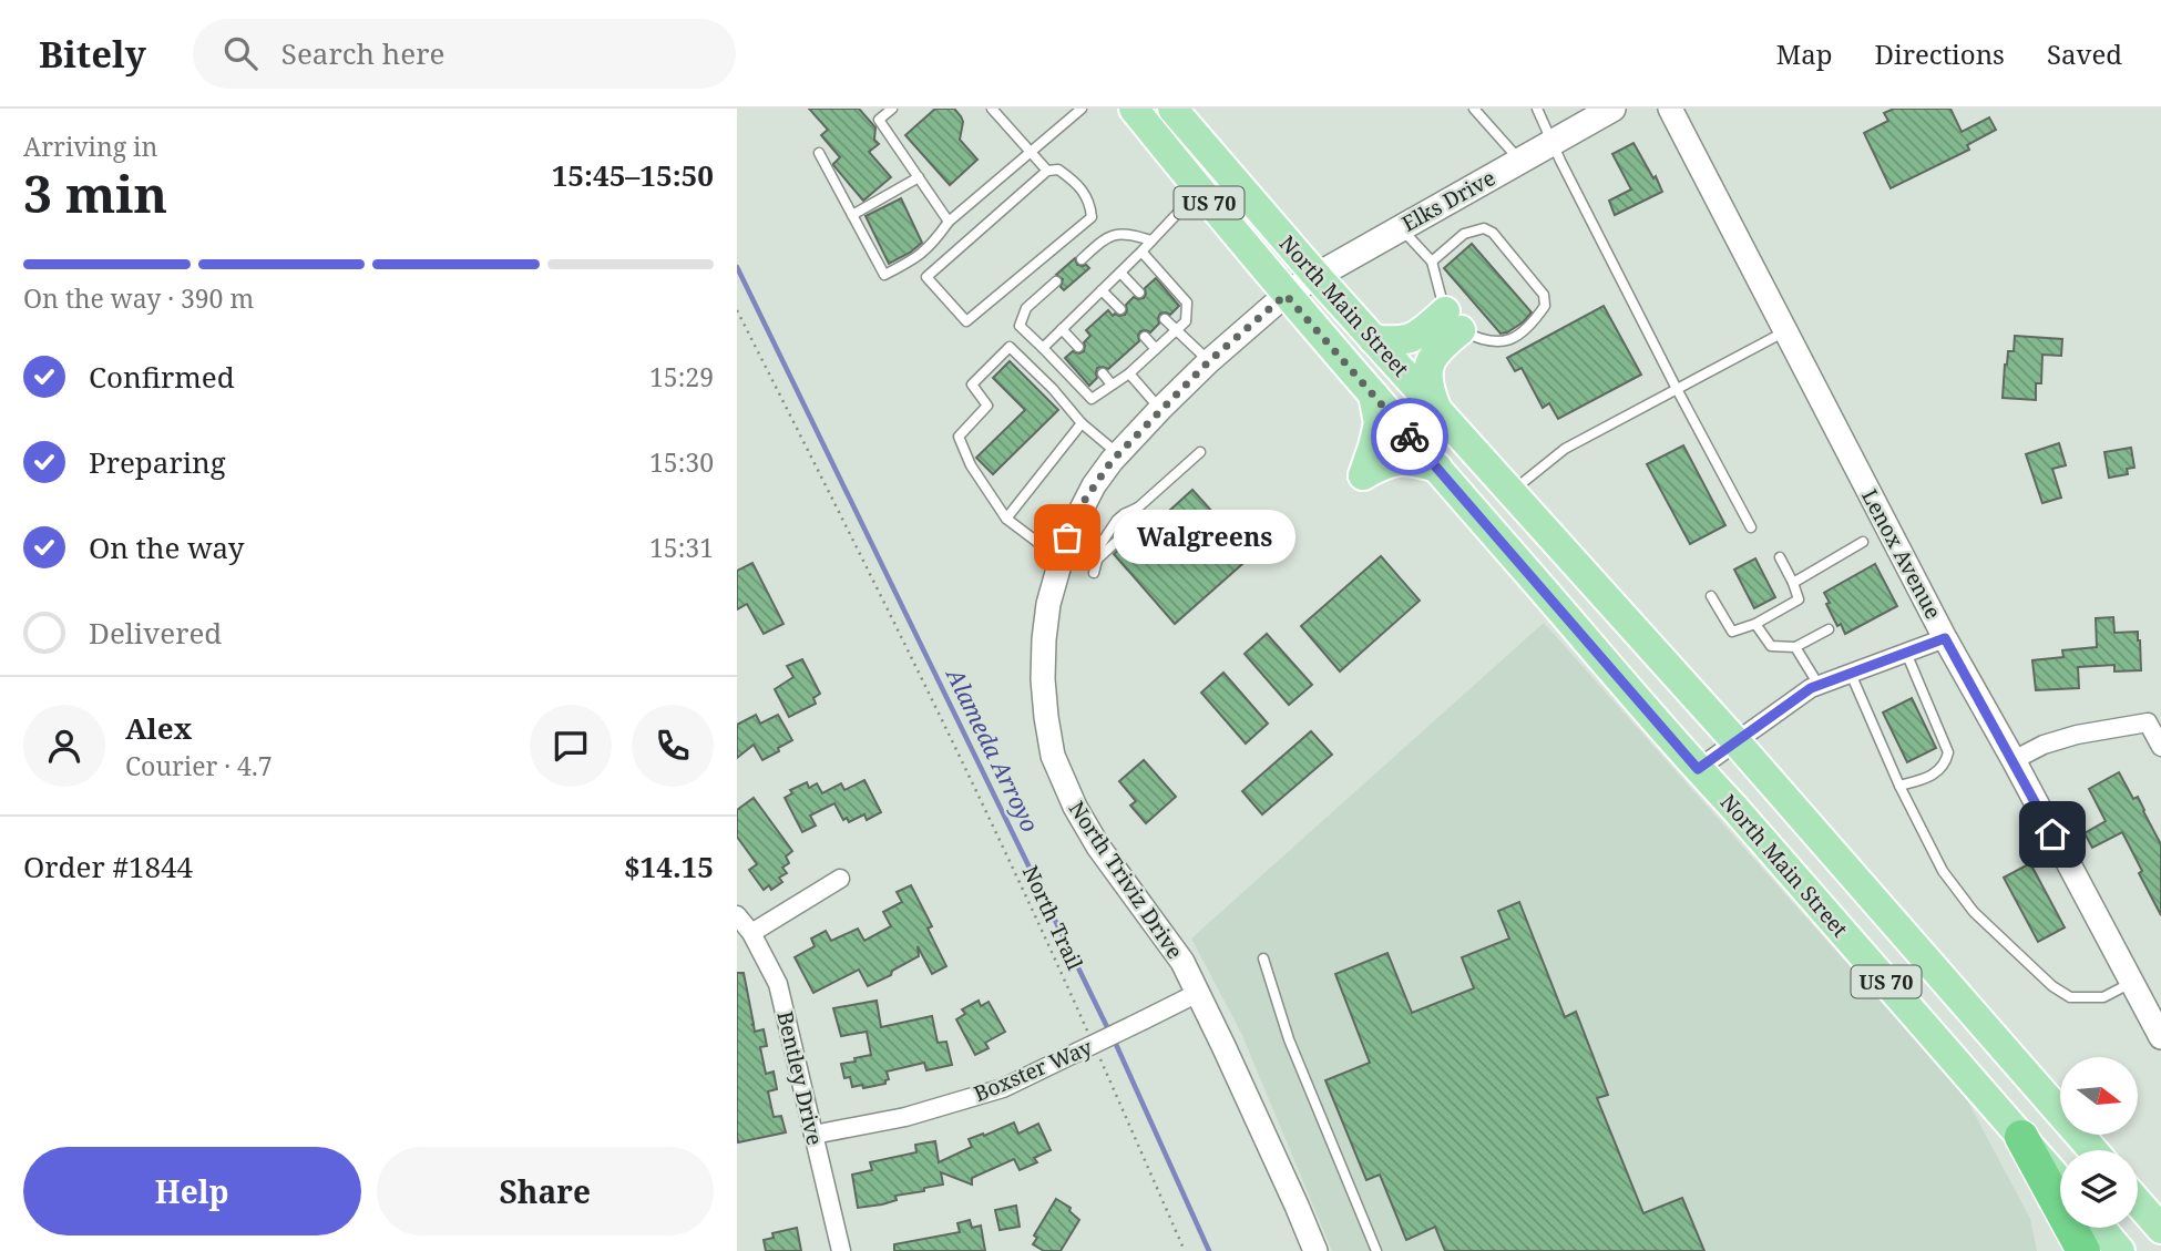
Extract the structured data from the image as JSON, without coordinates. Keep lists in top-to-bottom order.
{
  "streets": {
    "main road": ["Elks Drive", "US 70", "North Main Street"],
    "street": [
      "Lenox Avenue",
      "North Triviz Drive",
      "Boxster Way",
      "Bentley Drive"
    ],
    "path": ["North Trail"]
  },
  "crossings": [
    ["Elks Drive", "North Main Street"],
    ["Elks Drive", "North Triviz Drive"],
    ["North Main Street", "North Triviz Drive"],
    ["North Triviz Drive", "Boxster Way"],
    ["Boxster Way", "Bentley Drive"]
  ],
  "water": ["Alameda Arroyo"],
  "places": ["Walgreens"],
  "north": "right",
  "page": {
    "header": "Bitely",
    "search": "Search here",
    "nav": ["Map", "Directions", "Saved"],
    "heading": ["3 min", "Arriving in", "15:45–15:50"],
    "panel": [
      "Alex",
      "Courier · 4.7",
      "Order #1844",
      "$14.15"
    ],
    "bar": "On the way · 390 m",
    "list": [
      ["Confirmed", "15:29"],
      ["Preparing", "15:30"],
      ["On the way", "15:31"],
      "Delivered"
    ],
    "bubble": "Walgreens",
    "buttons": ["Help", "Share"]
  }
}
